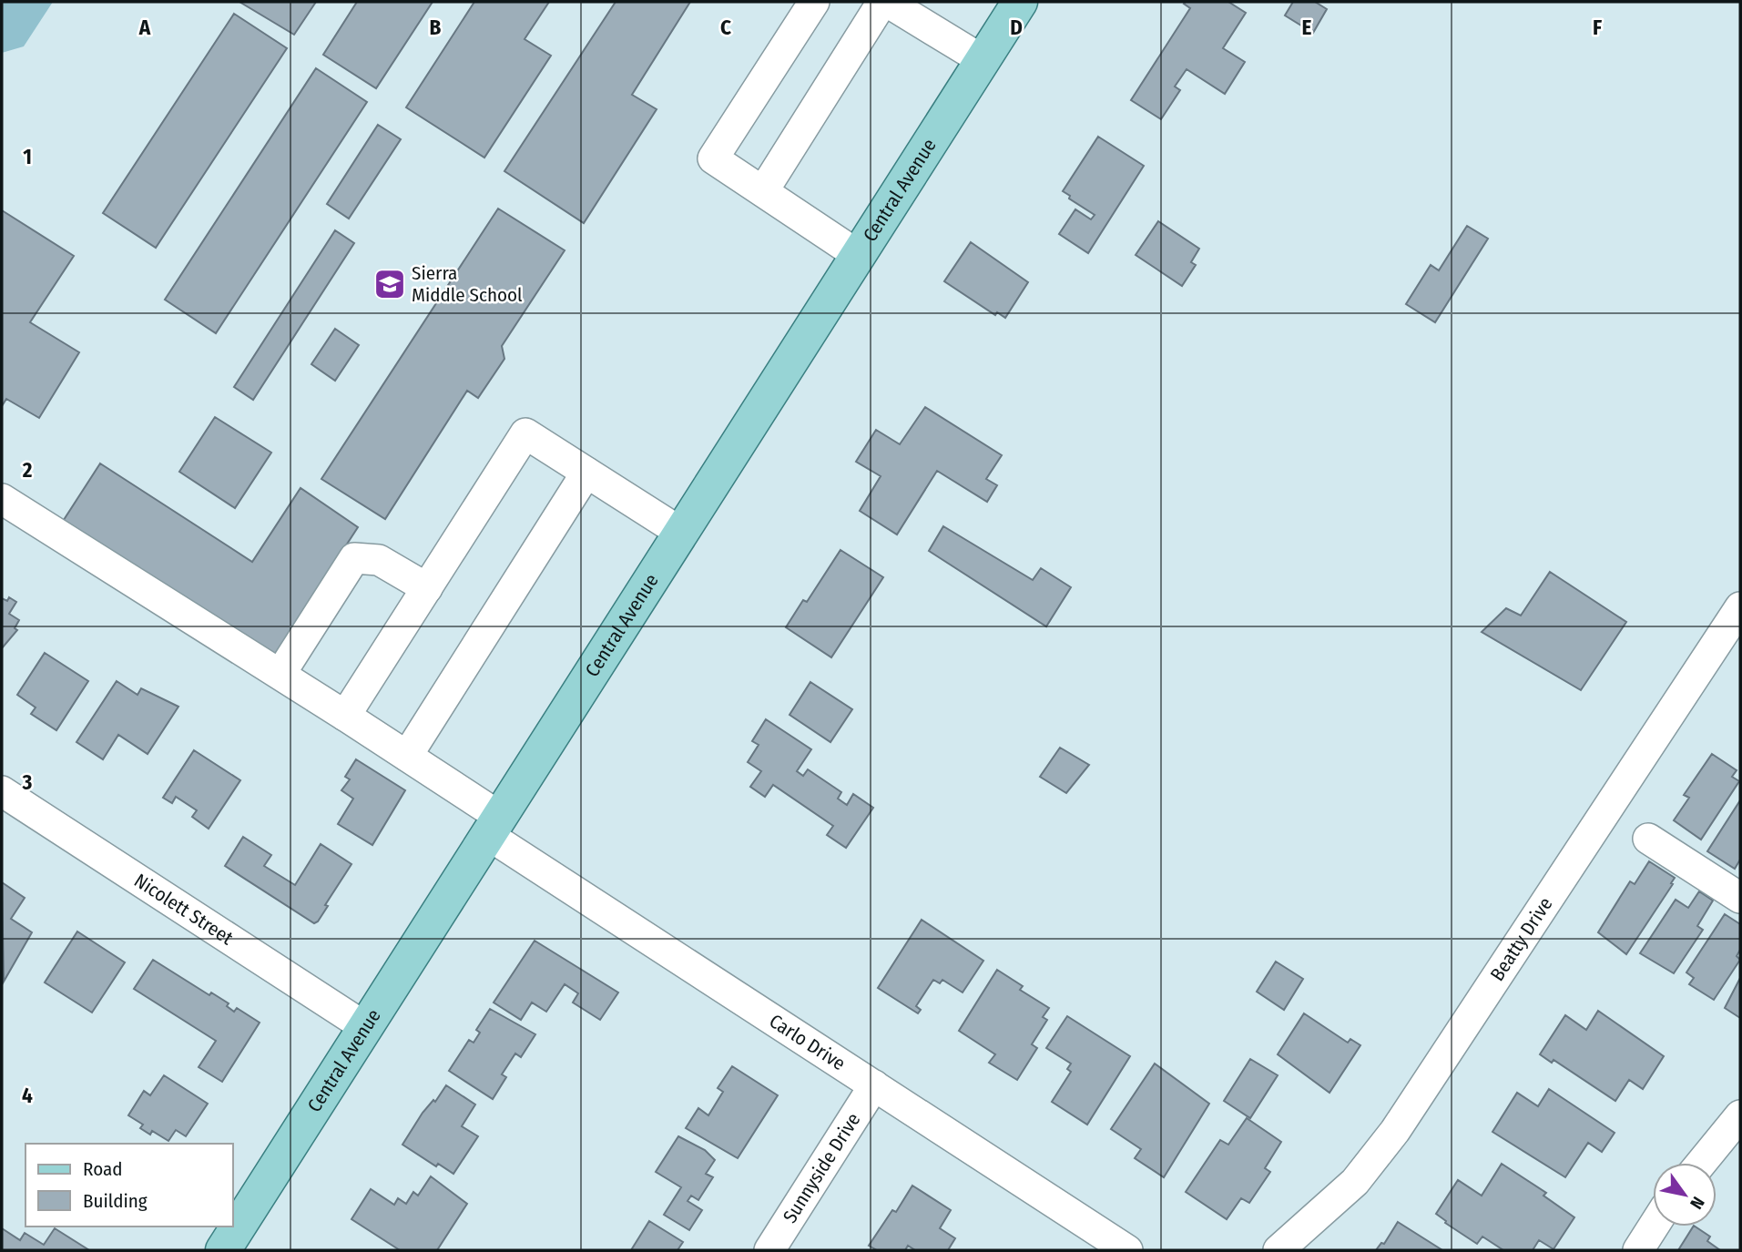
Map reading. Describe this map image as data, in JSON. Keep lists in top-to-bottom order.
{
  "streets": {
    "main road": ["Central Avenue"],
    "street": [
      "Nicolett Street",
      "Beatty Drive",
      "Carlo Drive",
      "Sunnyside Drive"
    ]
  },
  "crossings": [
    ["Central Avenue", "Nicolett Street"],
    ["Central Avenue", "Carlo Drive"],
    ["Carlo Drive", "Sunnyside Drive"]
  ],
  "places": {
    "school or university": ["Sierra Middle School"]
  },
  "legend": ["Road", "Building"],
  "north": "bottom right",
  "grid": {
    "columns": [
      "A",
      "B",
      "C",
      "D",
      "E",
      "F"
    ],
    "rows": [
      "1",
      "2",
      "3",
      "4"
    ]
  }
}
